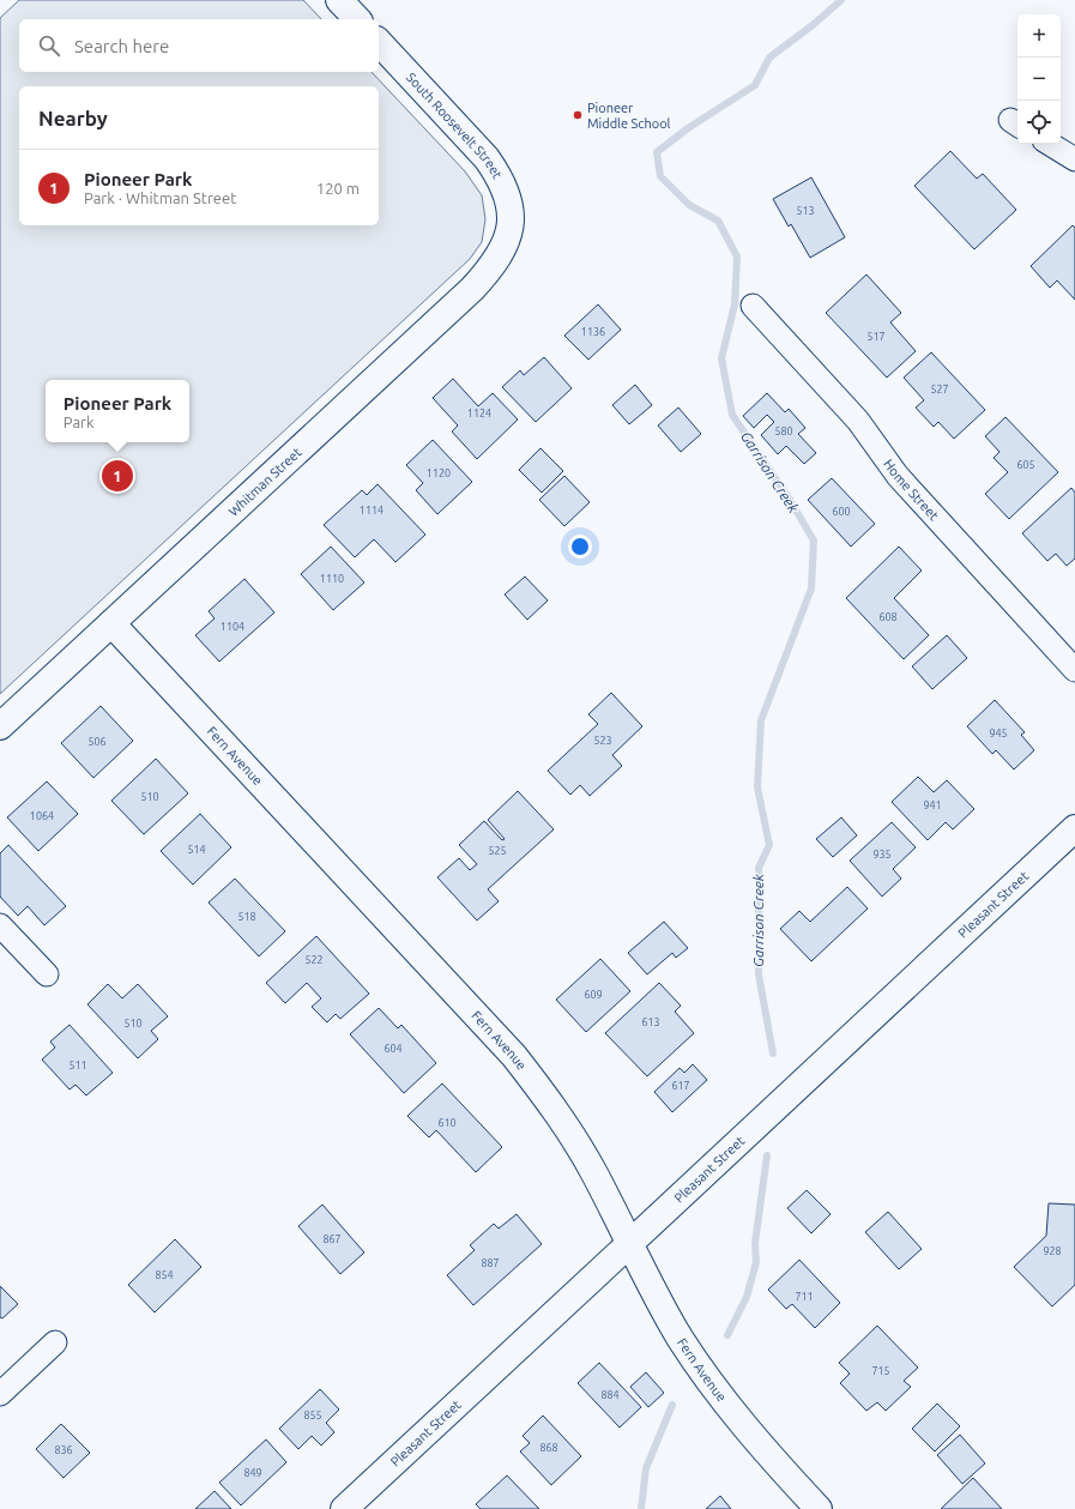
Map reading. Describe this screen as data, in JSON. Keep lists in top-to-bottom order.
{
  "streets": {
    "main road": [
      "South Roosevelt Street",
      "Whitman Street",
      "Fern Avenue",
      "Pleasant Street"
    ],
    "street": ["Home Street"]
  },
  "crossings": [
    ["South Roosevelt Street", "Whitman Street"],
    ["Whitman Street", "Fern Avenue"],
    ["Fern Avenue", "Pleasant Street"]
  ],
  "water": ["Garrison Creek"],
  "places": ["Pioneer Middle School"],
  "house_numbers": [
    "513",
    "1136",
    "517",
    "527",
    "1124",
    "580",
    "605",
    "1120",
    "1114",
    "600",
    "1110",
    "608",
    "1104",
    "945",
    "523",
    "506",
    "510",
    "941",
    "1064",
    "514",
    "525",
    "935",
    "518",
    "522",
    "609",
    "613",
    "510",
    "604",
    "511",
    "617",
    "610",
    "867",
    "928",
    "887",
    "854",
    "711",
    "715",
    "884",
    "855",
    "868",
    "836",
    "849"
  ],
  "page": {
    "map_buttons": ["+", "−"],
    "search": "Search here",
    "heading": "Nearby",
    "list": [
      {
        "mark": "1",
        "name": "Pioneer Park",
        "note": "Park · Whitman Street",
        "value": "120 m"
      }
    ],
    "popup": ["Pioneer Park", "Park"],
    "pins": "1"
  }
}
